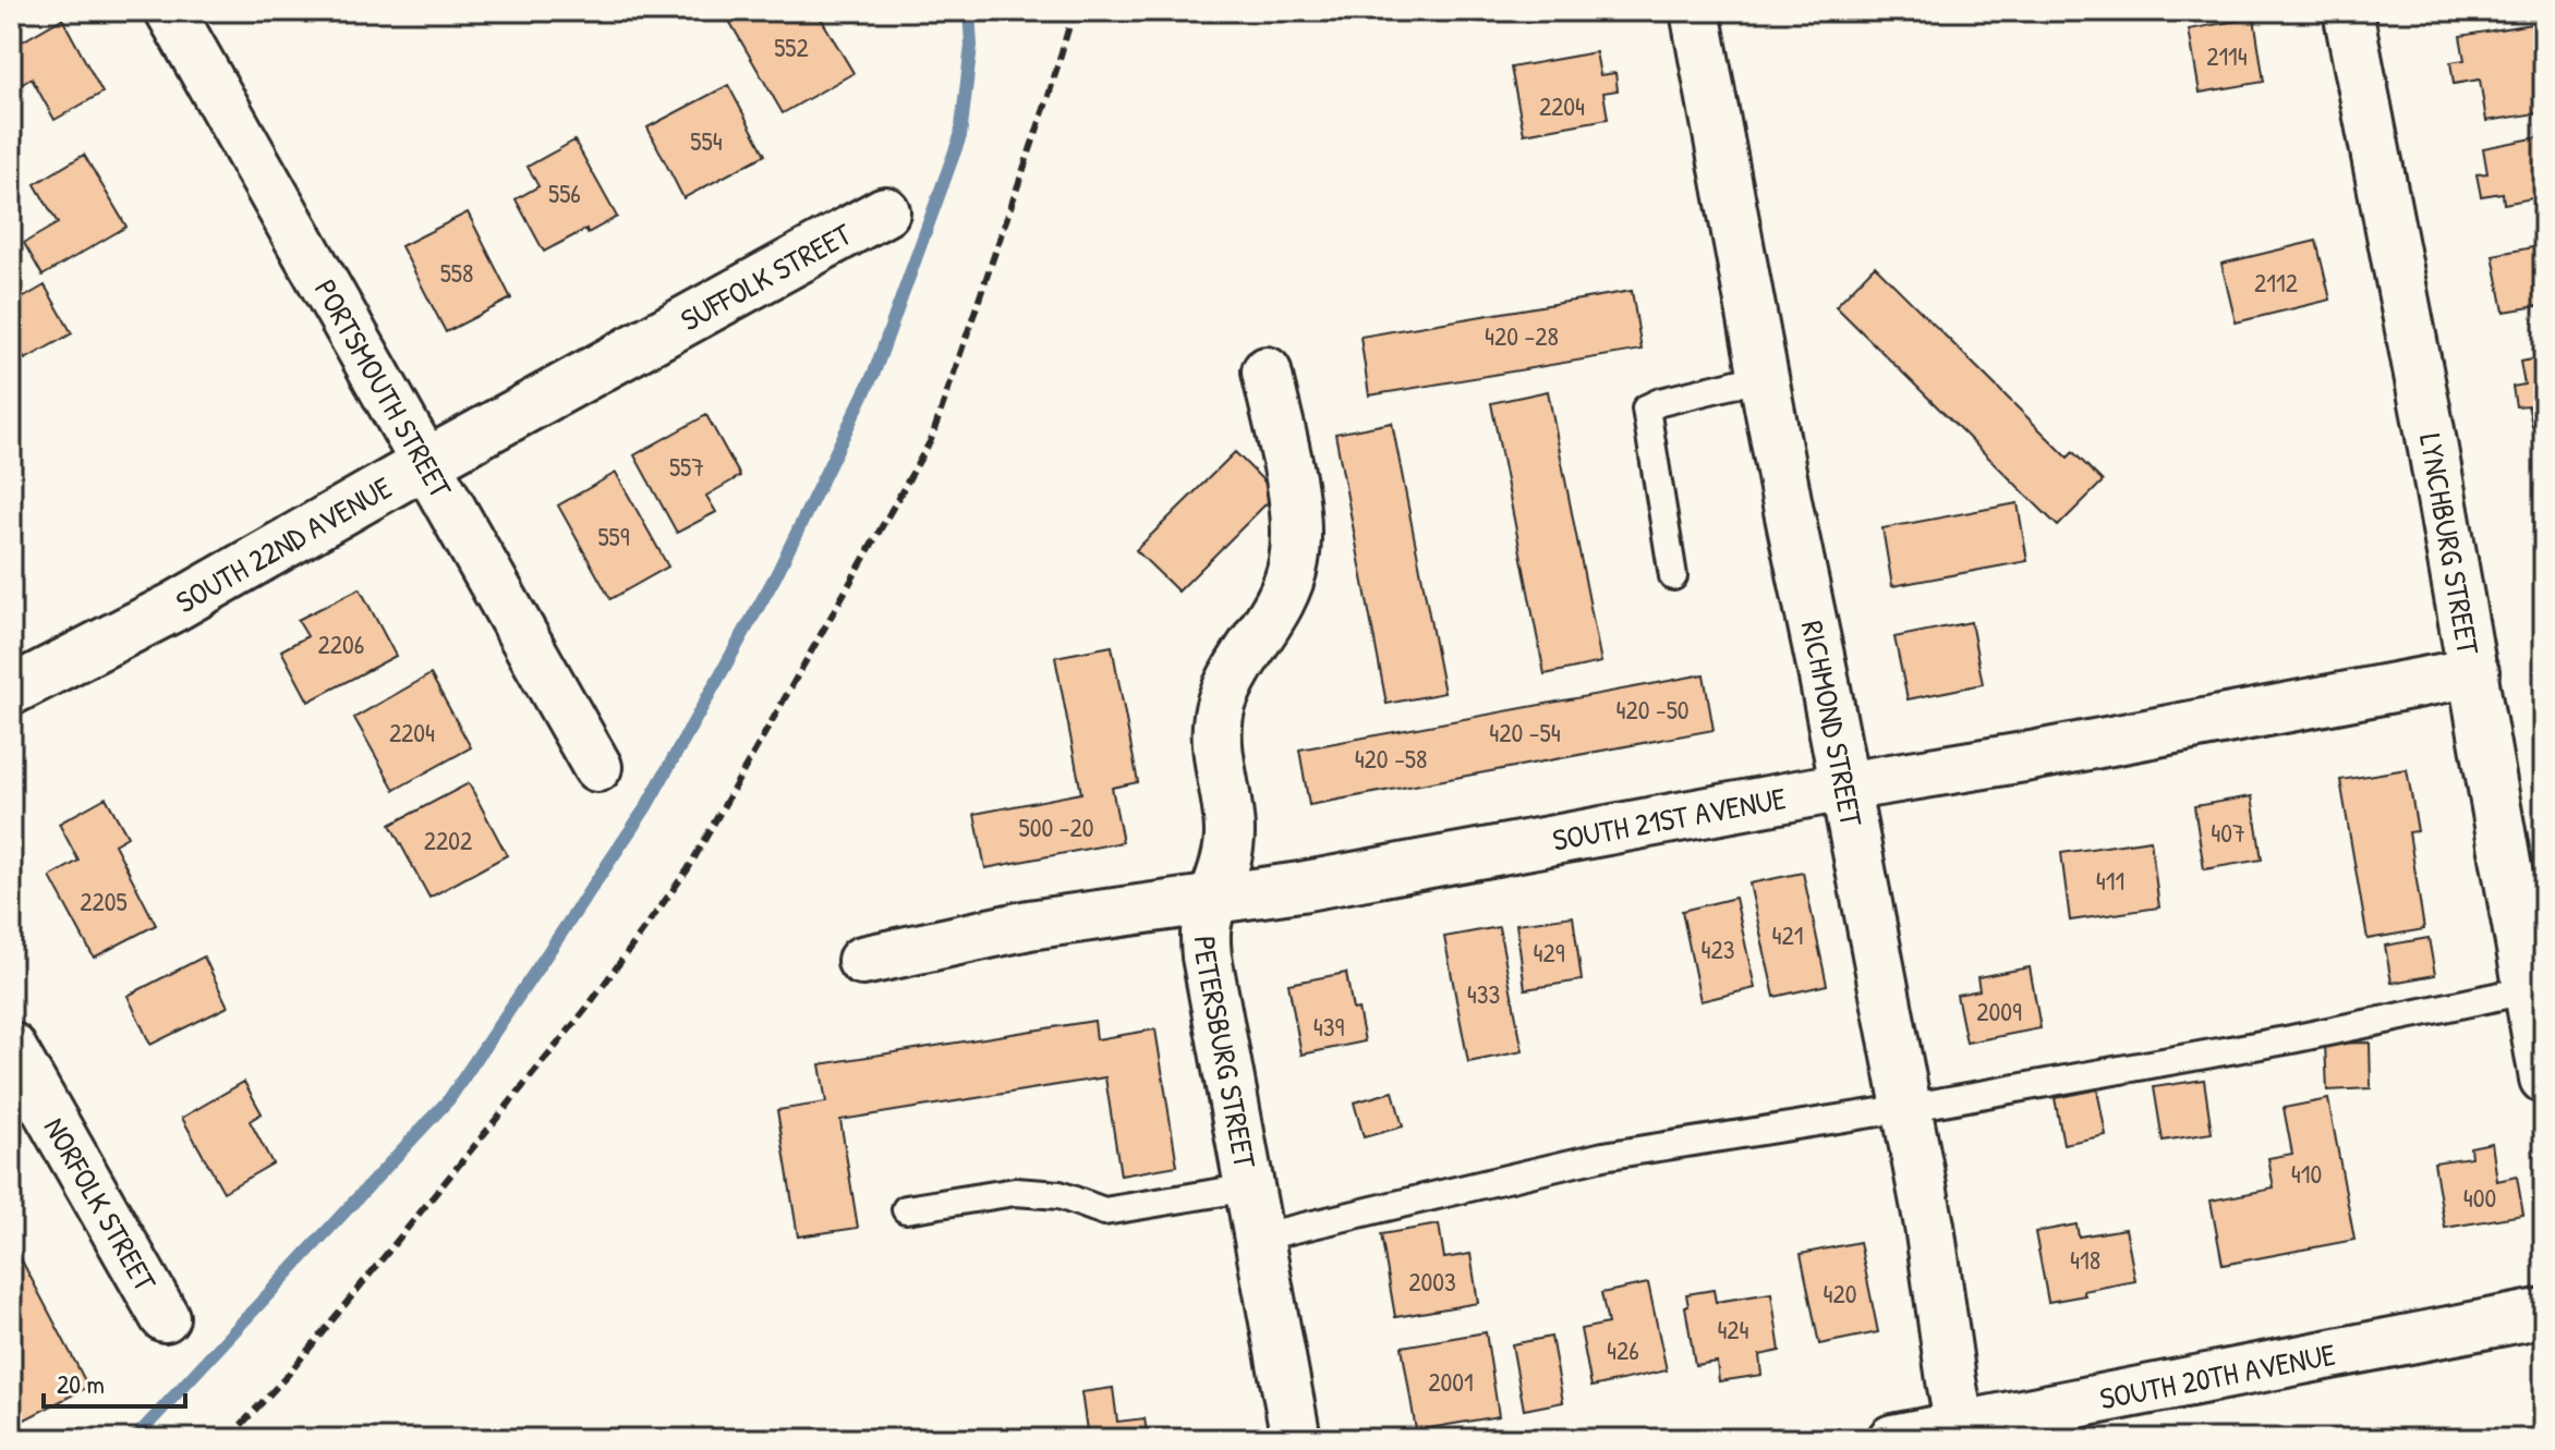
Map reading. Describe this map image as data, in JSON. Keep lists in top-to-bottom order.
{
  "streets": {
    "street": [
      "SUFFOLK STREET",
      "PORTSMOUTH STREET",
      "SOUTH 22ND AVENUE",
      "LYNCHBURG STREET",
      "RICHMOND STREET",
      "SOUTH 21ST AVENUE",
      "PETERSBURG STREET",
      "NORFOLK STREET",
      "SOUTH 20TH AVENUE"
    ]
  },
  "crossings": [
    ["SUFFOLK STREET", "SOUTH 22ND AVENUE"],
    ["PORTSMOUTH STREET", "SOUTH 22ND AVENUE"],
    ["LYNCHBURG STREET", "SOUTH 21ST AVENUE"],
    ["RICHMOND STREET", "SOUTH 21ST AVENUE"],
    ["RICHMOND STREET", "SOUTH 20TH AVENUE"],
    ["SOUTH 21ST AVENUE", "PETERSBURG STREET"]
  ],
  "house_numbers": [
    "552",
    "2114",
    "2204",
    "554",
    "556",
    "558",
    "2112",
    "420 -28",
    "557",
    "559",
    "2206",
    "420 -50",
    "2204",
    "420 -54",
    "420 -58",
    "500 -20",
    "407",
    "2202",
    "411",
    "2205",
    "421",
    "423",
    "429",
    "433",
    "2009",
    "439",
    "410",
    "400",
    "418",
    "2003",
    "420",
    "424",
    "426",
    "2001"
  ],
  "scale_bar": "20 m"
}
